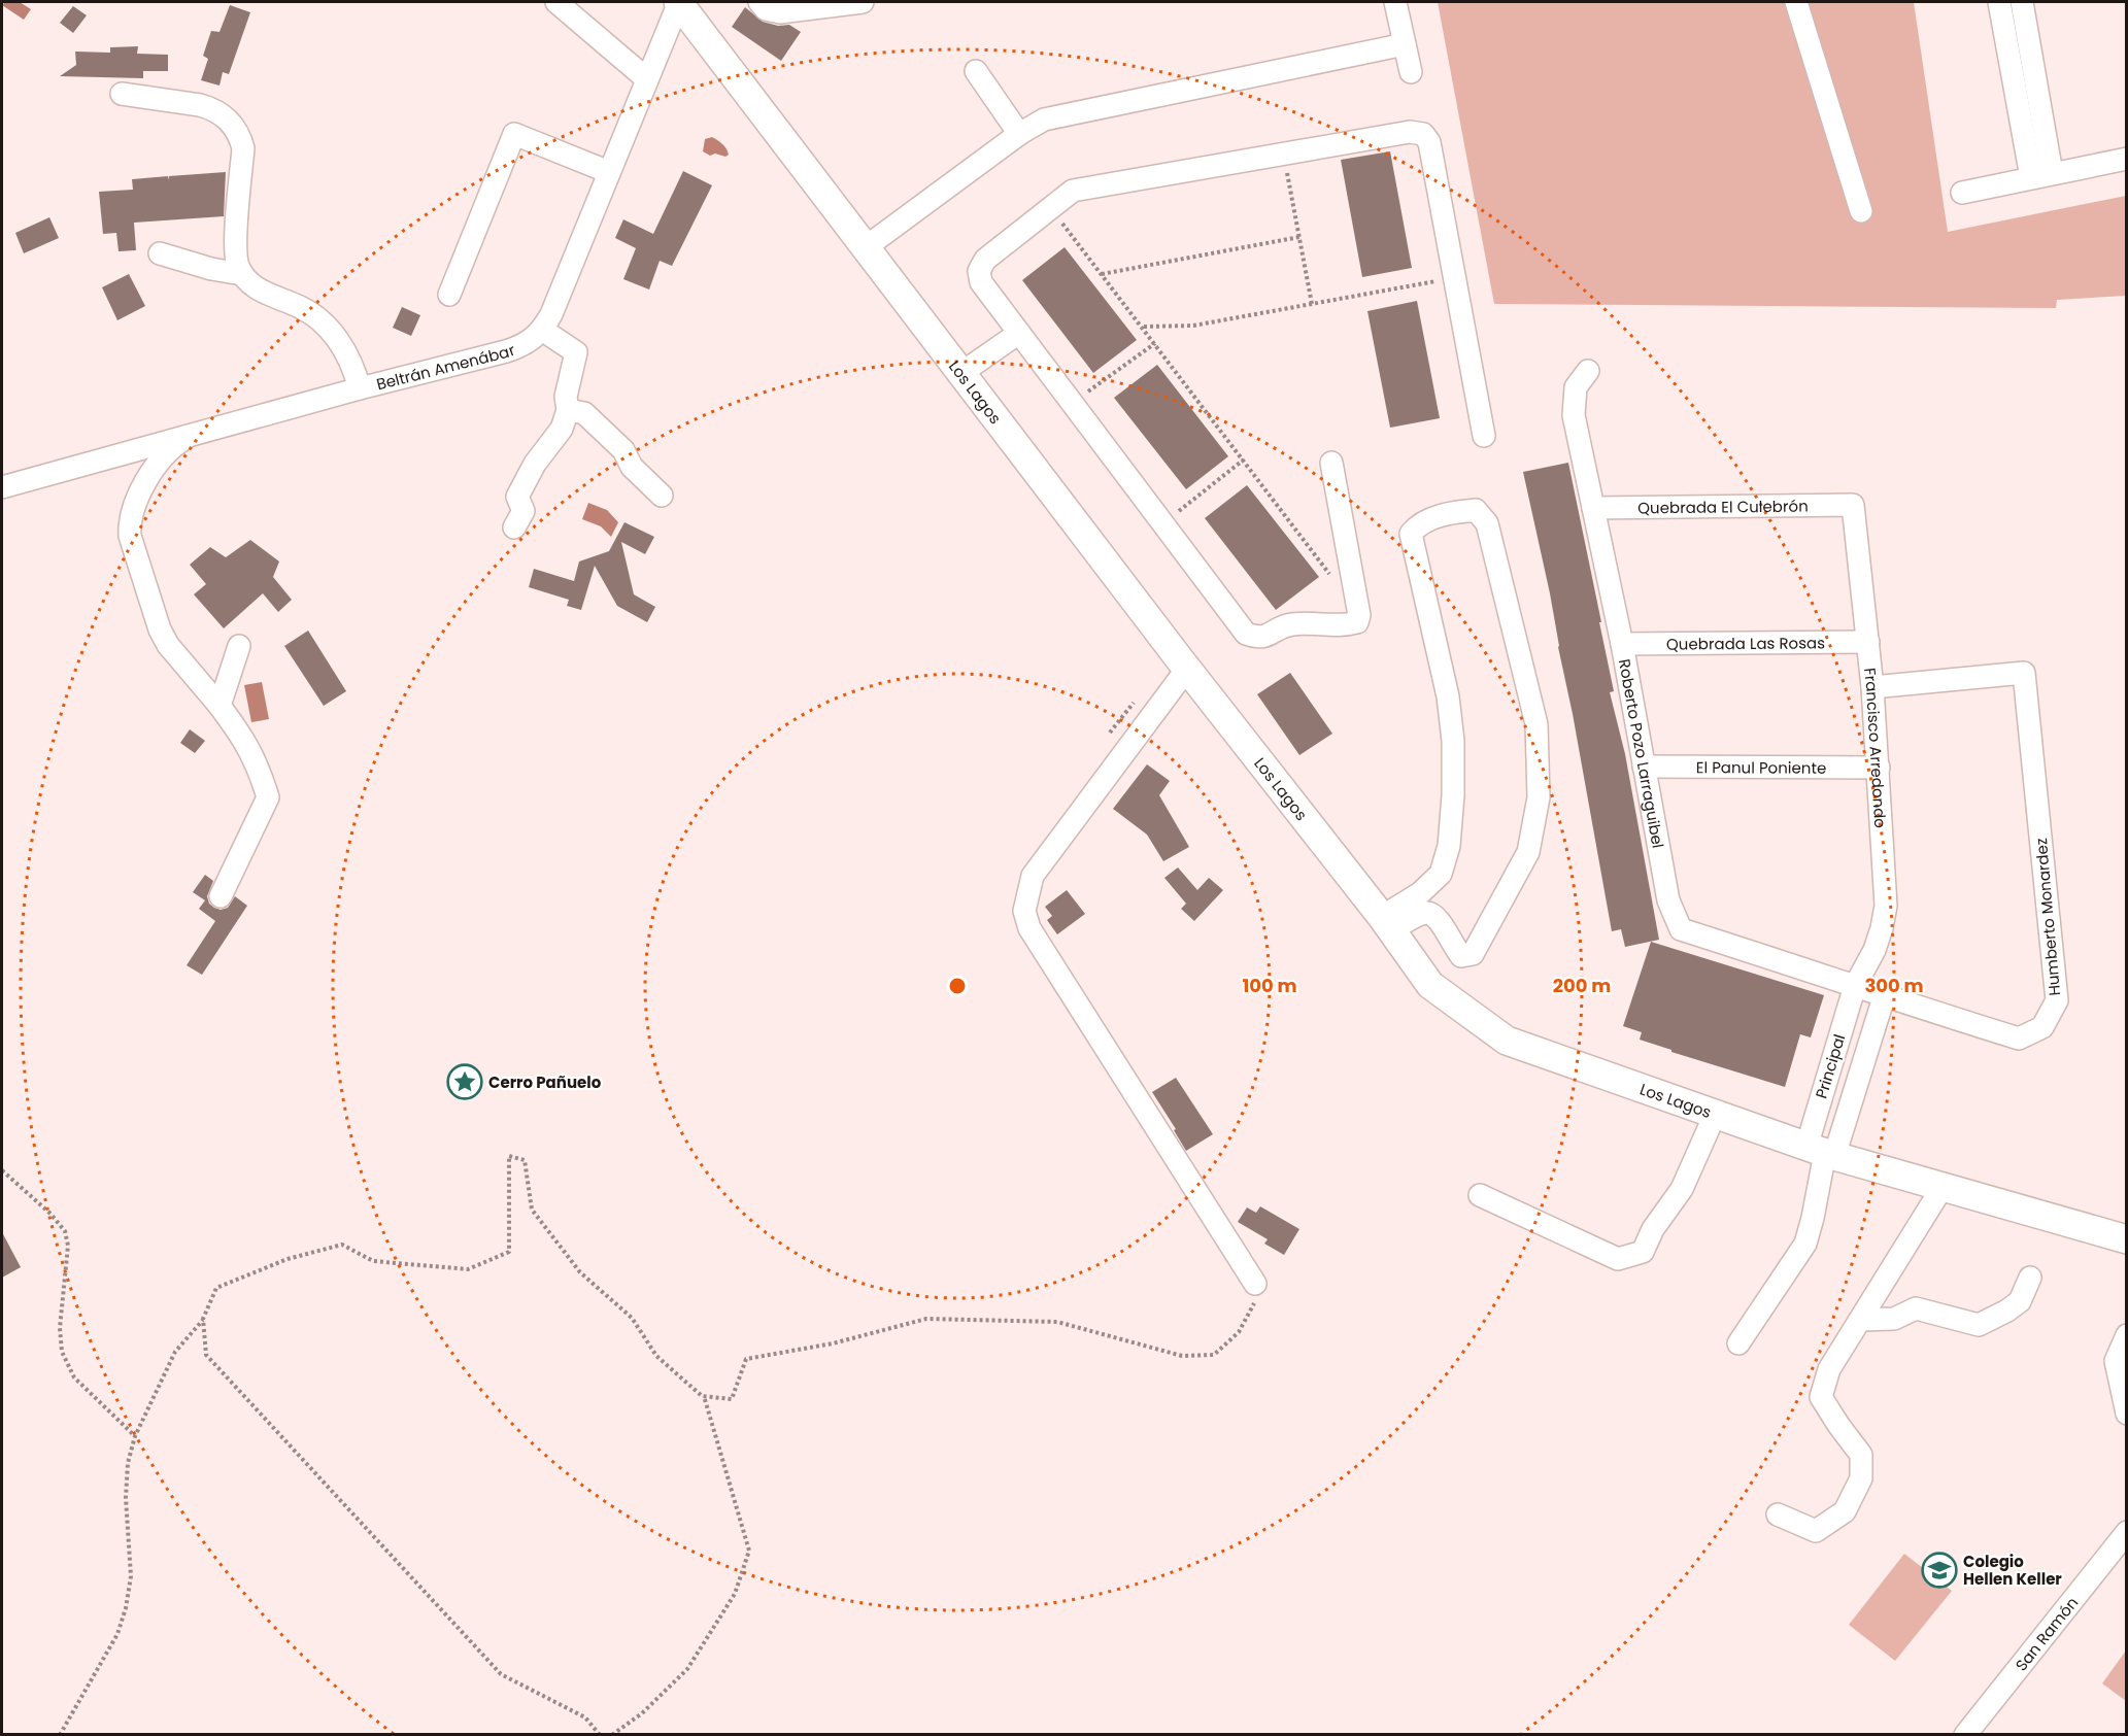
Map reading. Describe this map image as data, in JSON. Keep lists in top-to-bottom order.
{
  "streets": {
    "main road": ["Los Lagos"],
    "street": [
      "Beltrán Amenábar",
      "Quebrada El Culebrón",
      "Quebrada Las Rosas",
      "Francisco Arredondo",
      "Roberto Pozo Larraguibel",
      "El Panul Poniente",
      "Humberto Monardez",
      "Principal",
      "San Ramón"
    ]
  },
  "crossings": [
    ["Beltrán Amenábar", "Los Lagos"],
    ["Los Lagos", "Principal"],
    ["Quebrada El Culebrón", "Francisco Arredondo"],
    ["Quebrada El Culebrón", "Roberto Pozo Larraguibel"],
    ["Quebrada Las Rosas", "Francisco Arredondo"],
    ["Quebrada Las Rosas", "Roberto Pozo Larraguibel"],
    ["Francisco Arredondo", "Roberto Pozo Larraguibel"],
    ["Francisco Arredondo", "El Panul Poniente"],
    ["Francisco Arredondo", "Humberto Monardez"],
    ["Francisco Arredondo", "Principal"],
    ["Roberto Pozo Larraguibel", "El Panul Poniente"],
    ["Roberto Pozo Larraguibel", "Humberto Monardez"],
    ["Roberto Pozo Larraguibel", "Principal"],
    ["Humberto Monardez", "Principal"]
  ],
  "places": {
    "place": ["Cerro Pañuelo"],
    "school or university": ["Colegio Hellen Keller"]
  },
  "rings": ["100 m", "200 m", "300 m"]
}
